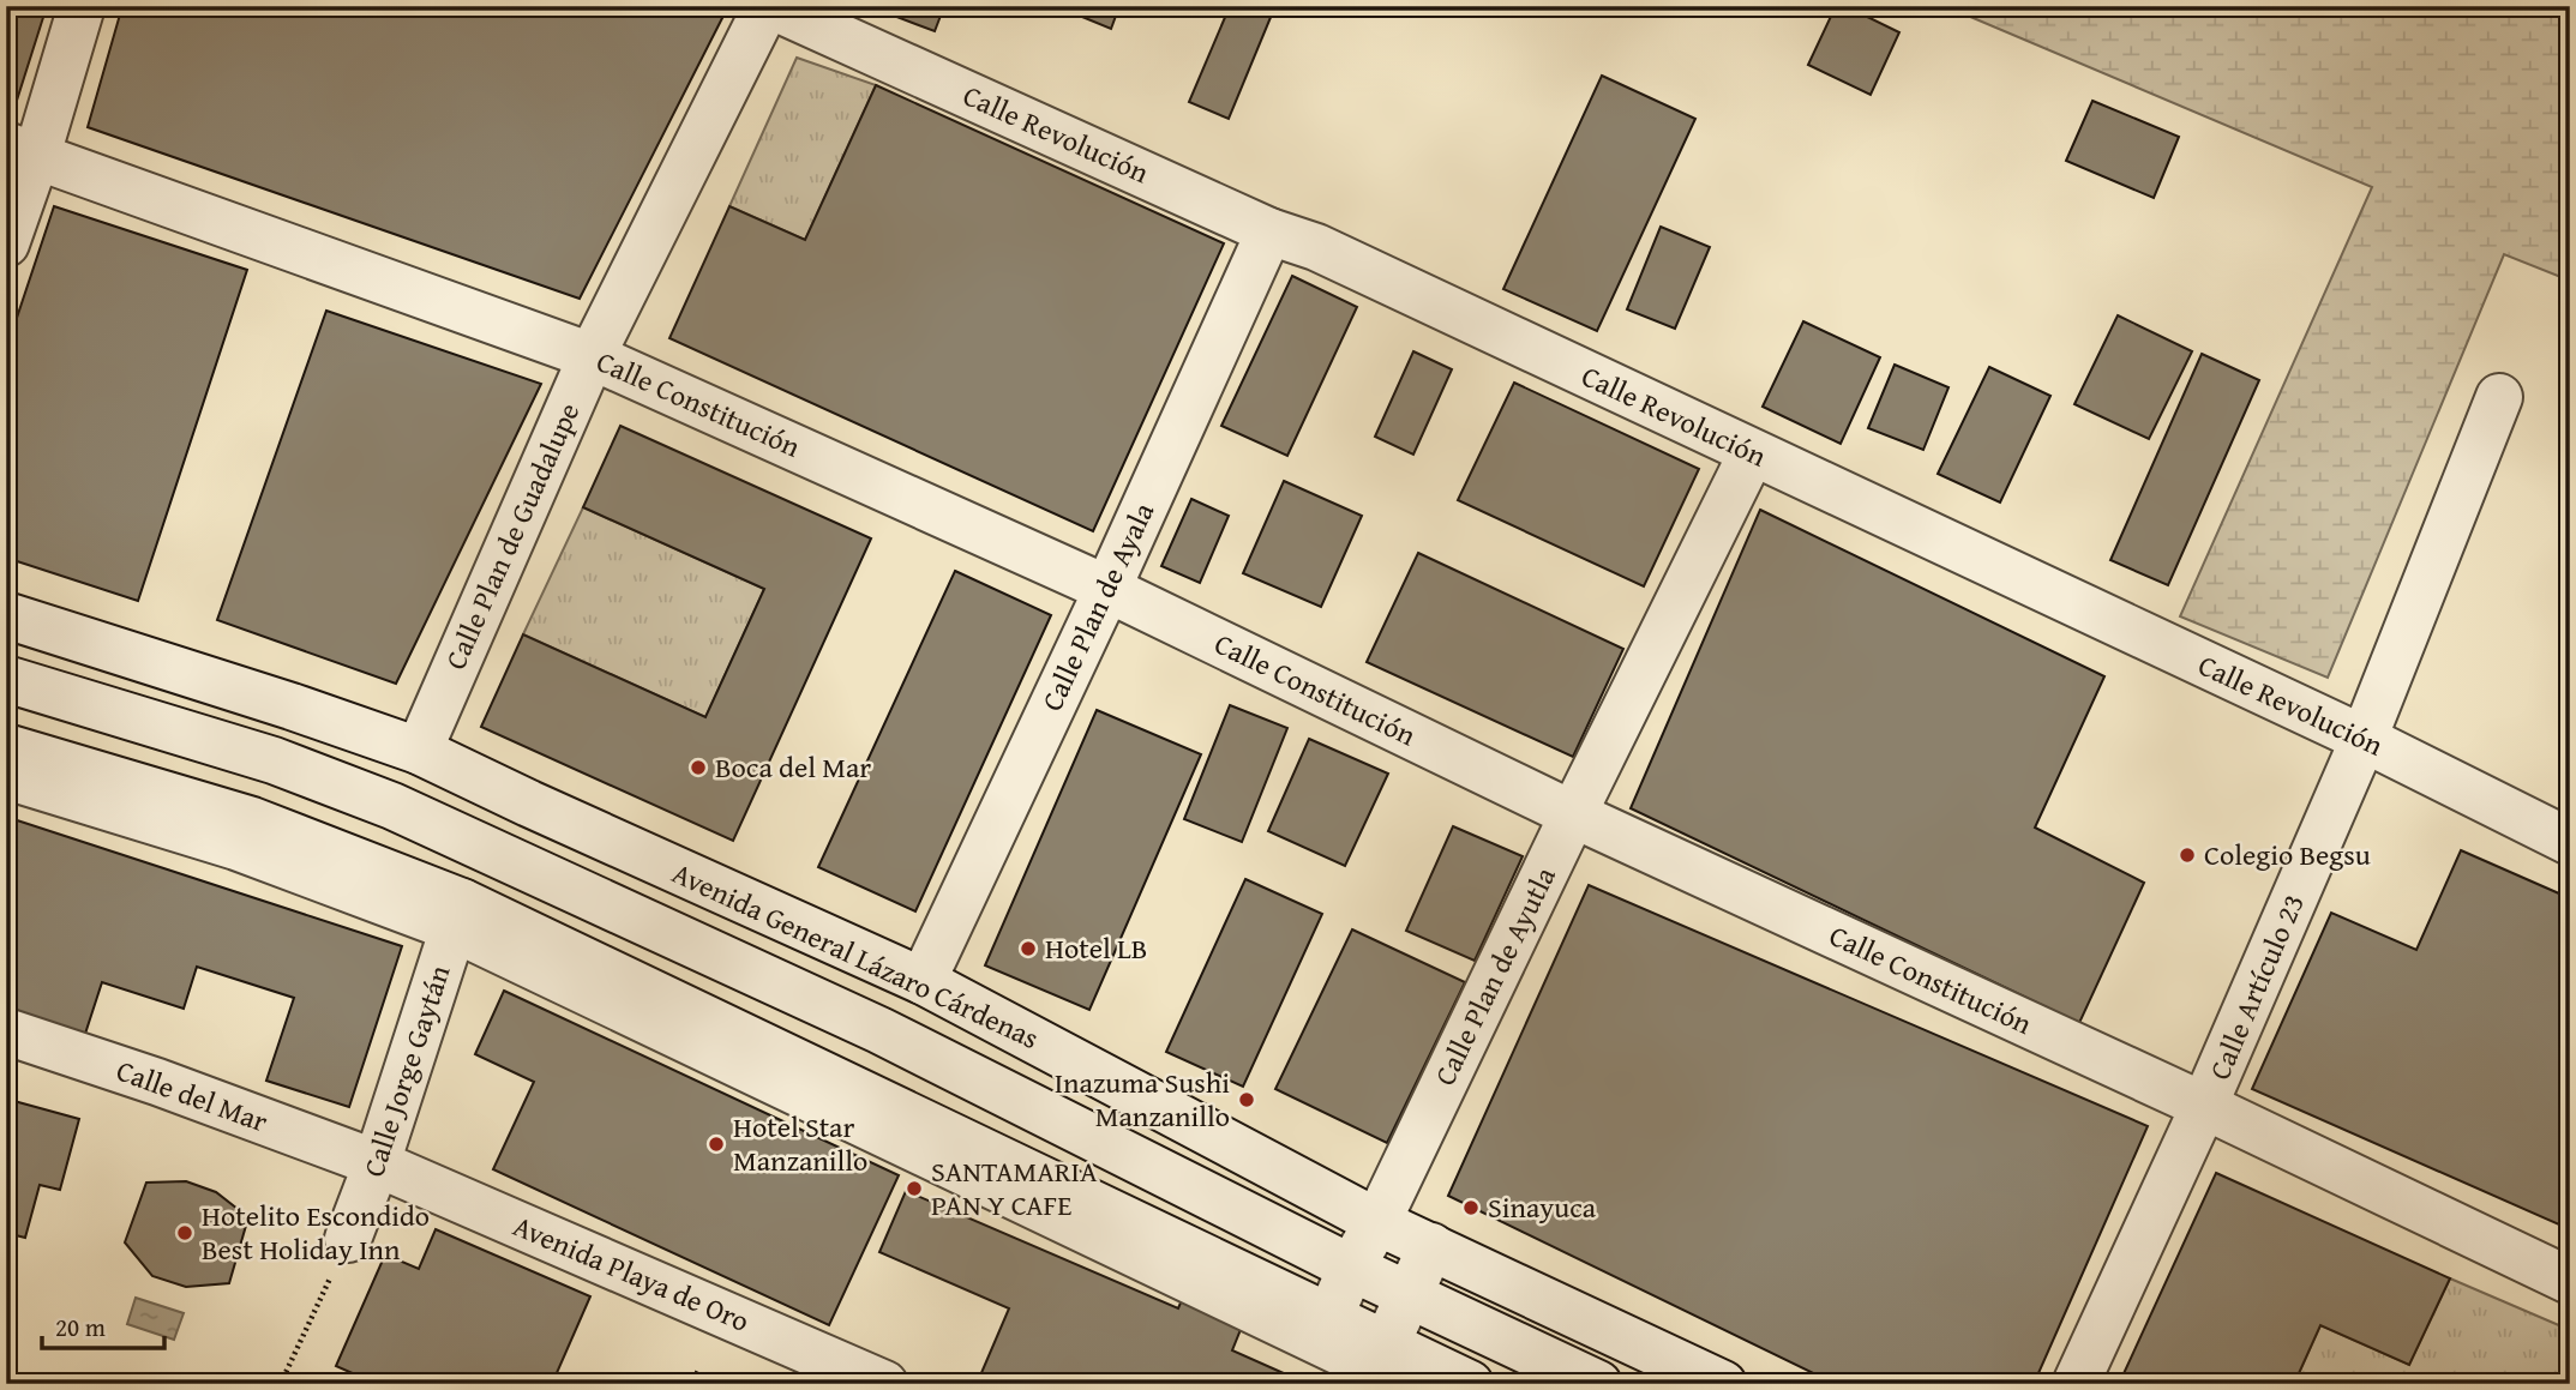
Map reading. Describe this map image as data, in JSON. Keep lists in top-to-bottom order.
{
  "streets": {
    "street": [
      "Calle Revolución",
      "Calle Constitución",
      "Calle Plan de Guadalupe",
      "Calle Plan de Ayala",
      "Avenida General Lázaro Cárdenas",
      "Calle Plan de Ayutla",
      "Calle Artículo 23",
      "Calle Jorge Gaytán",
      "Calle del Mar",
      "Avenida Playa de Oro"
    ]
  },
  "crossings": [
    ["Calle Revolución", "Calle Plan de Guadalupe"],
    ["Calle Revolución", "Calle Plan de Ayala"],
    ["Calle Revolución", "Calle Plan de Ayutla"],
    ["Calle Revolución", "Calle Artículo 23"],
    ["Calle Constitución", "Calle Plan de Guadalupe"],
    ["Calle Constitución", "Calle Plan de Ayala"],
    ["Calle Constitución", "Calle Plan de Ayutla"],
    ["Calle Constitución", "Calle Artículo 23"],
    ["Calle Plan de Guadalupe", "Avenida General Lázaro Cárdenas"],
    ["Calle Plan de Ayala", "Avenida General Lázaro Cárdenas"],
    ["Avenida General Lázaro Cárdenas", "Calle Plan de Ayutla"],
    ["Calle Jorge Gaytán", "Calle del Mar"],
    ["Calle Jorge Gaytán", "Avenida Playa de Oro"],
    ["Calle del Mar", "Avenida Playa de Oro"]
  ],
  "places": [
    "Boca del Mar",
    "Colegio Begsu",
    "Hotel LB",
    "Inazuma Sushi Manzanillo",
    "Hotel Star Manzanillo",
    "SANTAMARIA PAN Y CAFE",
    "Sinayuca",
    "Hotelito Escondido Best Holiday Inn"
  ],
  "scale_bar": "20 m"
}
